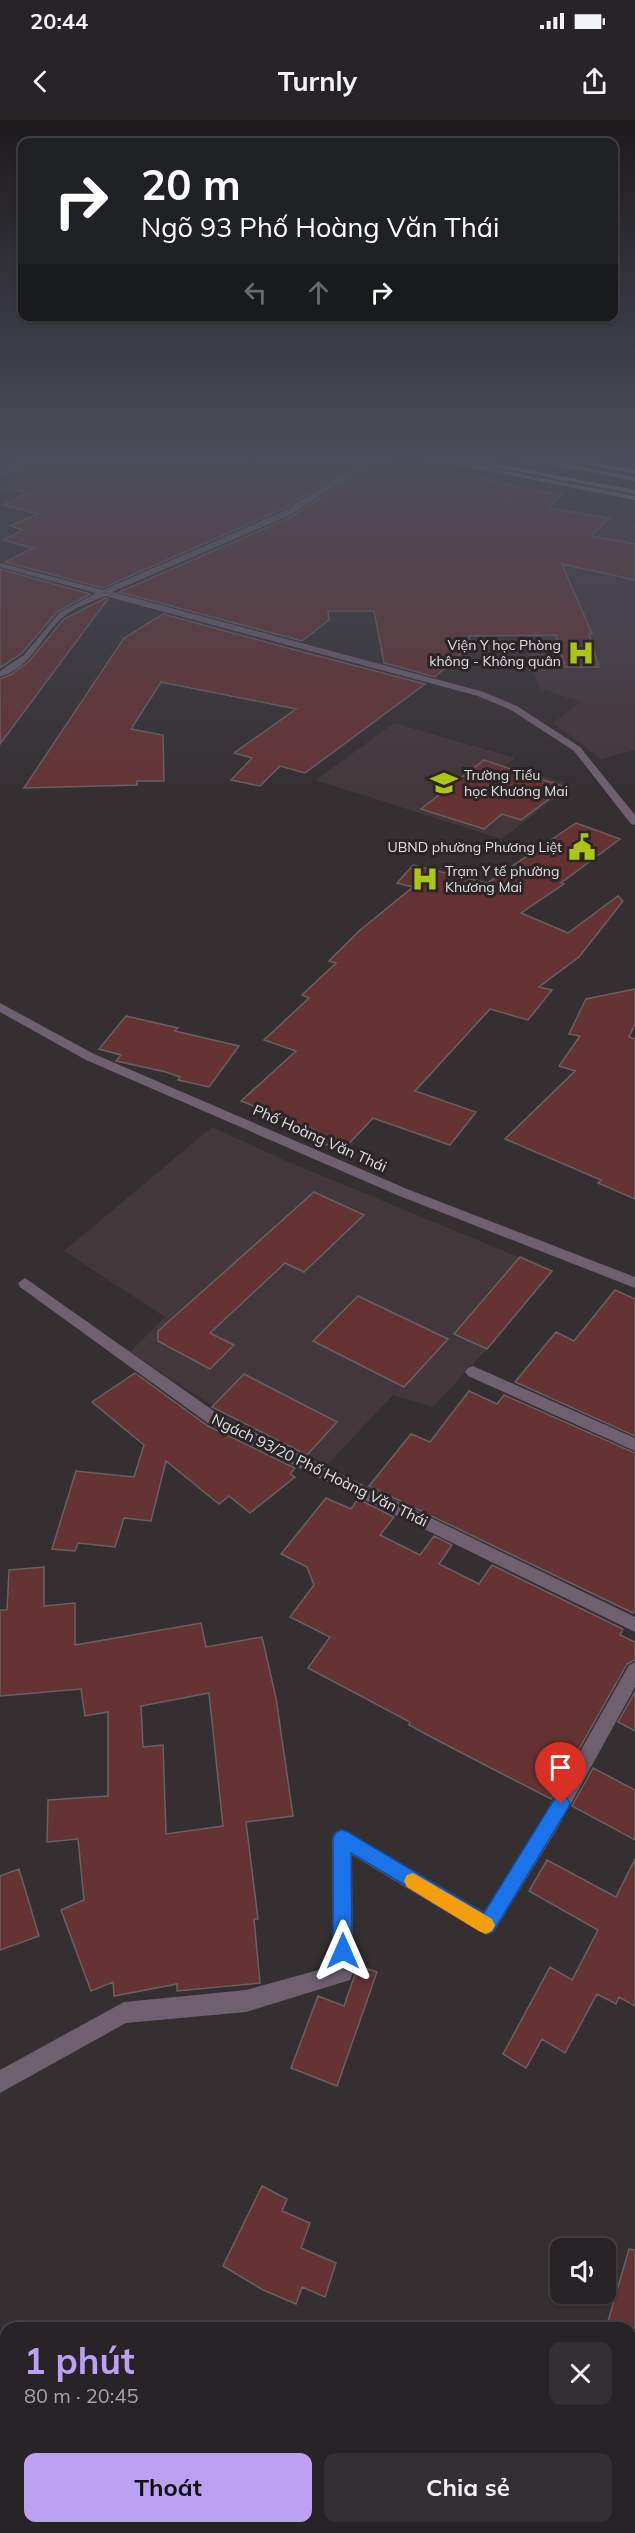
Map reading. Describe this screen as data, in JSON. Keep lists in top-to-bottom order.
{
  "streets": {
    "street": ["Phố Hoàng Văn Thái", "Ngách 93/20 Phố Hoàng Văn Thái"]
  },
  "places": {
    "hospital": ["Viện Y học Phòng không - Không quân", "Trạm Y tế phường Khương Mai"],
    "school or university": ["Trường Tiểu học Khương Mai"],
    "public building": ["UBND phường Phương Liệt"]
  },
  "page": {
    "status": "20:44",
    "header": "Turnly",
    "turn": ["20 m", "Ngõ 93 Phố Hoàng Văn Thái"],
    "heading": ["1 phút", "80 m · 20:45"],
    "buttons": ["Thoát", "Chia sẻ"]
  }
}
